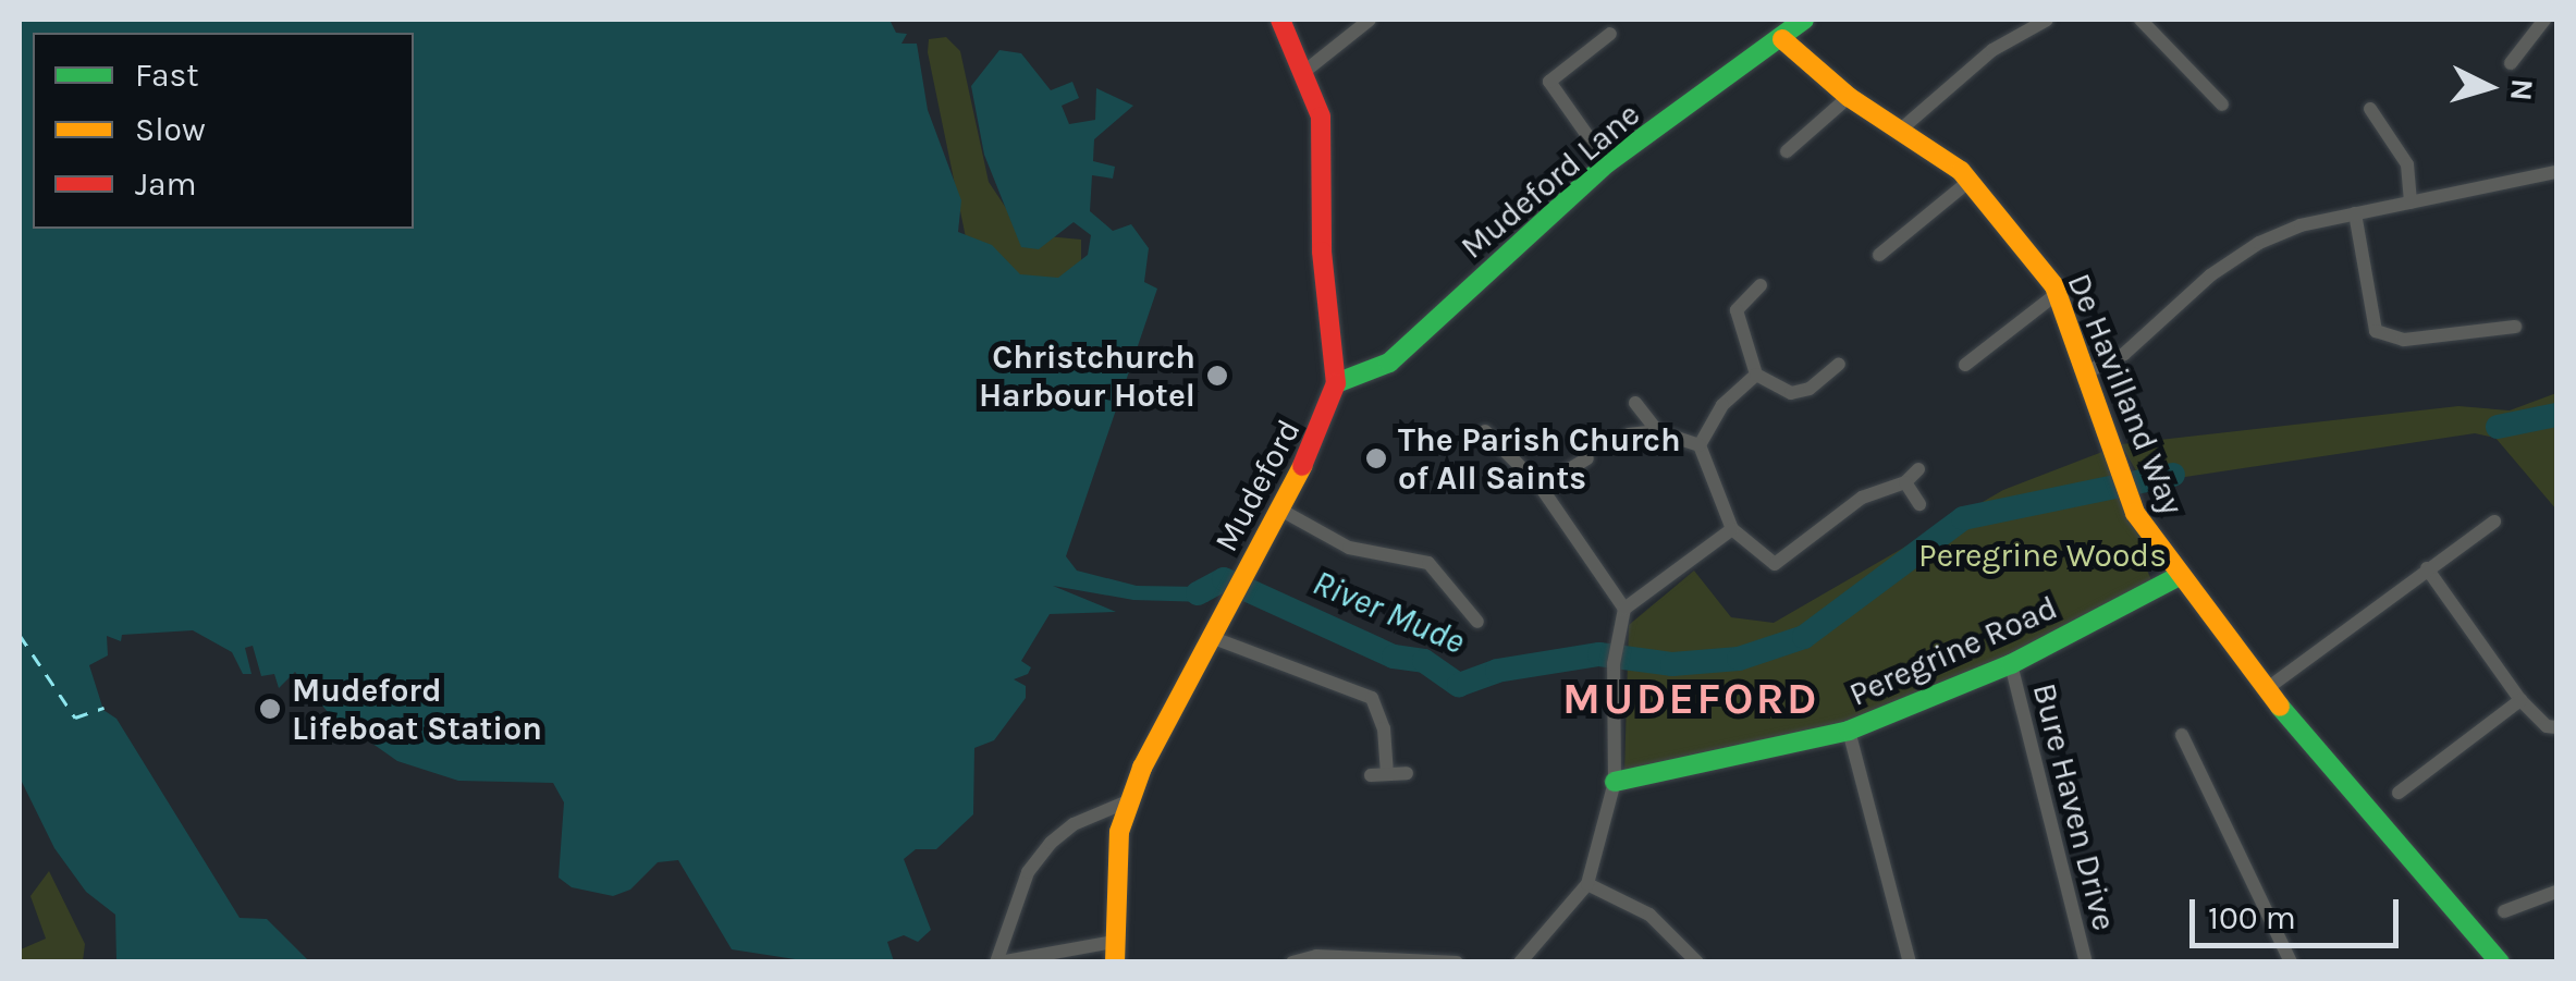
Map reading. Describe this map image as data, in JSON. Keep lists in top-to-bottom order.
{
  "streets": {
    "street": [
      "Mudeford Lane",
      "De Havilland Way",
      "Mudeford",
      "Peregrine Road",
      "Bure Haven Drive"
    ]
  },
  "crossings": [
    ["Mudeford Lane", "De Havilland Way"],
    ["Mudeford Lane", "Mudeford"],
    ["De Havilland Way", "Peregrine Road"],
    ["Peregrine Road", "Bure Haven Drive"]
  ],
  "districts": ["MUDEFORD"],
  "water": ["River Mude"],
  "parks": ["Peregrine Woods"],
  "places": ["Christchurch Harbour Hotel", "The Parish Church of All Saints", "Mudeford Lifeboat Station"],
  "legend": ["Fast", "Slow", "Jam"],
  "scale_bar": "100 m",
  "north": "right"
}
